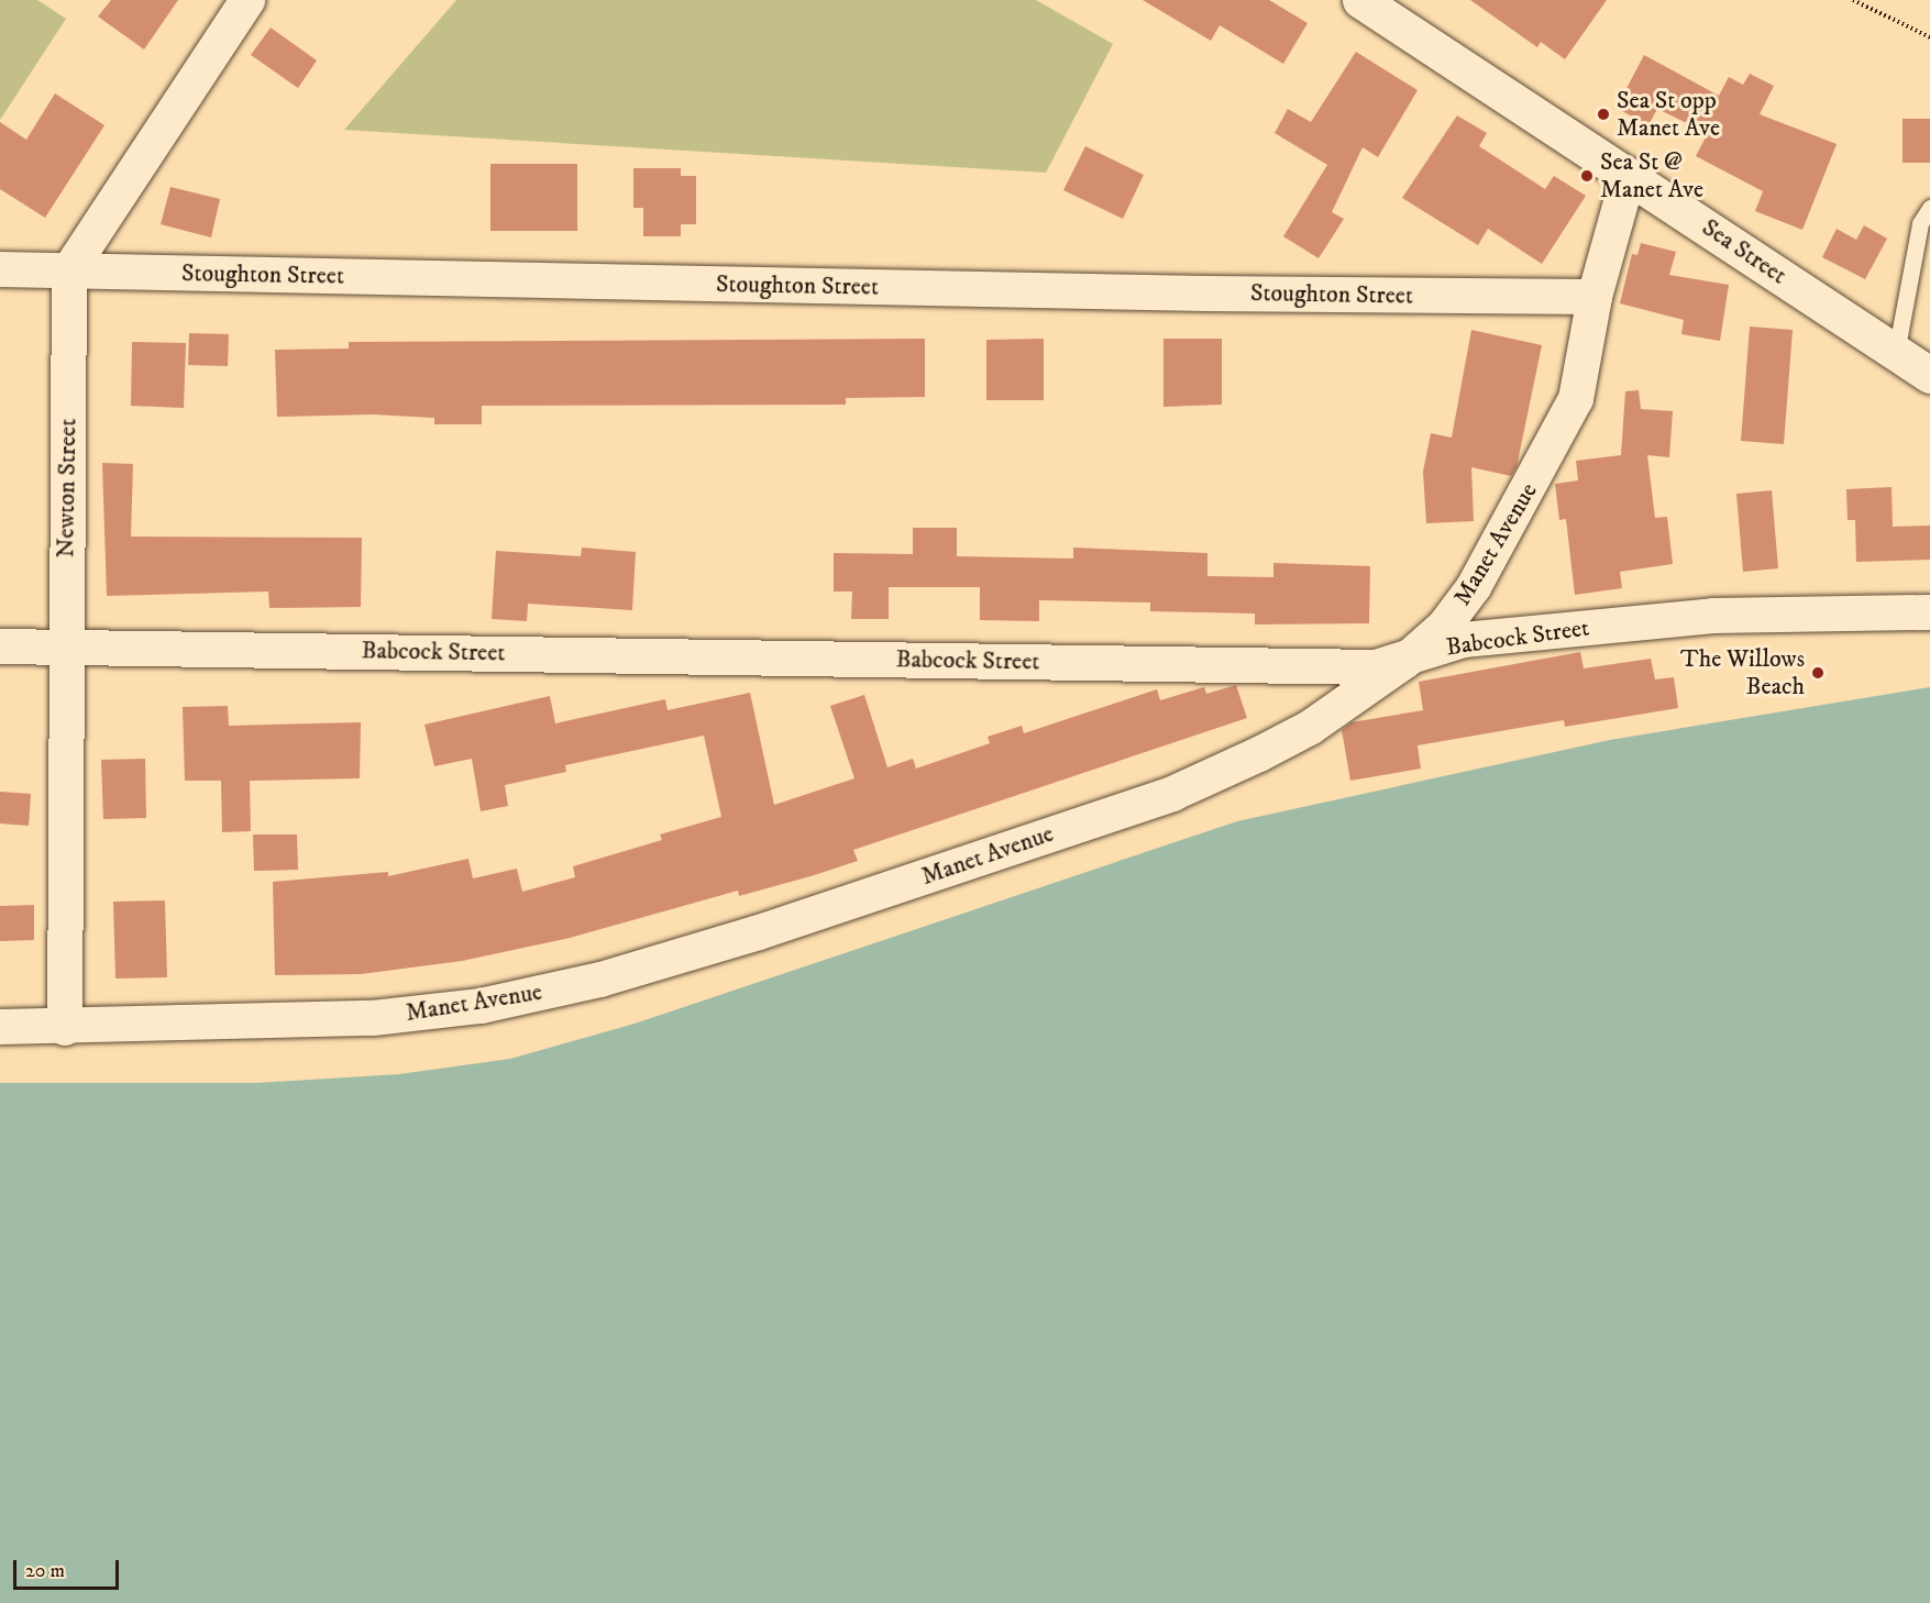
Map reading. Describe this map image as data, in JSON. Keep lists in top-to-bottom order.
{
  "streets": {
    "main road": ["Sea Street"],
    "street": [
      "Stoughton Street",
      "Newton Street",
      "Manet Avenue",
      "Babcock Street"
    ]
  },
  "crossings": [
    ["Sea Street", "Manet Avenue"],
    ["Stoughton Street", "Newton Street"],
    ["Stoughton Street", "Manet Avenue"],
    ["Newton Street", "Manet Avenue"],
    ["Newton Street", "Babcock Street"],
    ["Manet Avenue", "Babcock Street"]
  ],
  "places": ["Sea St opp Manet Ave", "Sea St @ Manet Ave", "The Willows Beach"],
  "scale_bar": "20 m"
}
